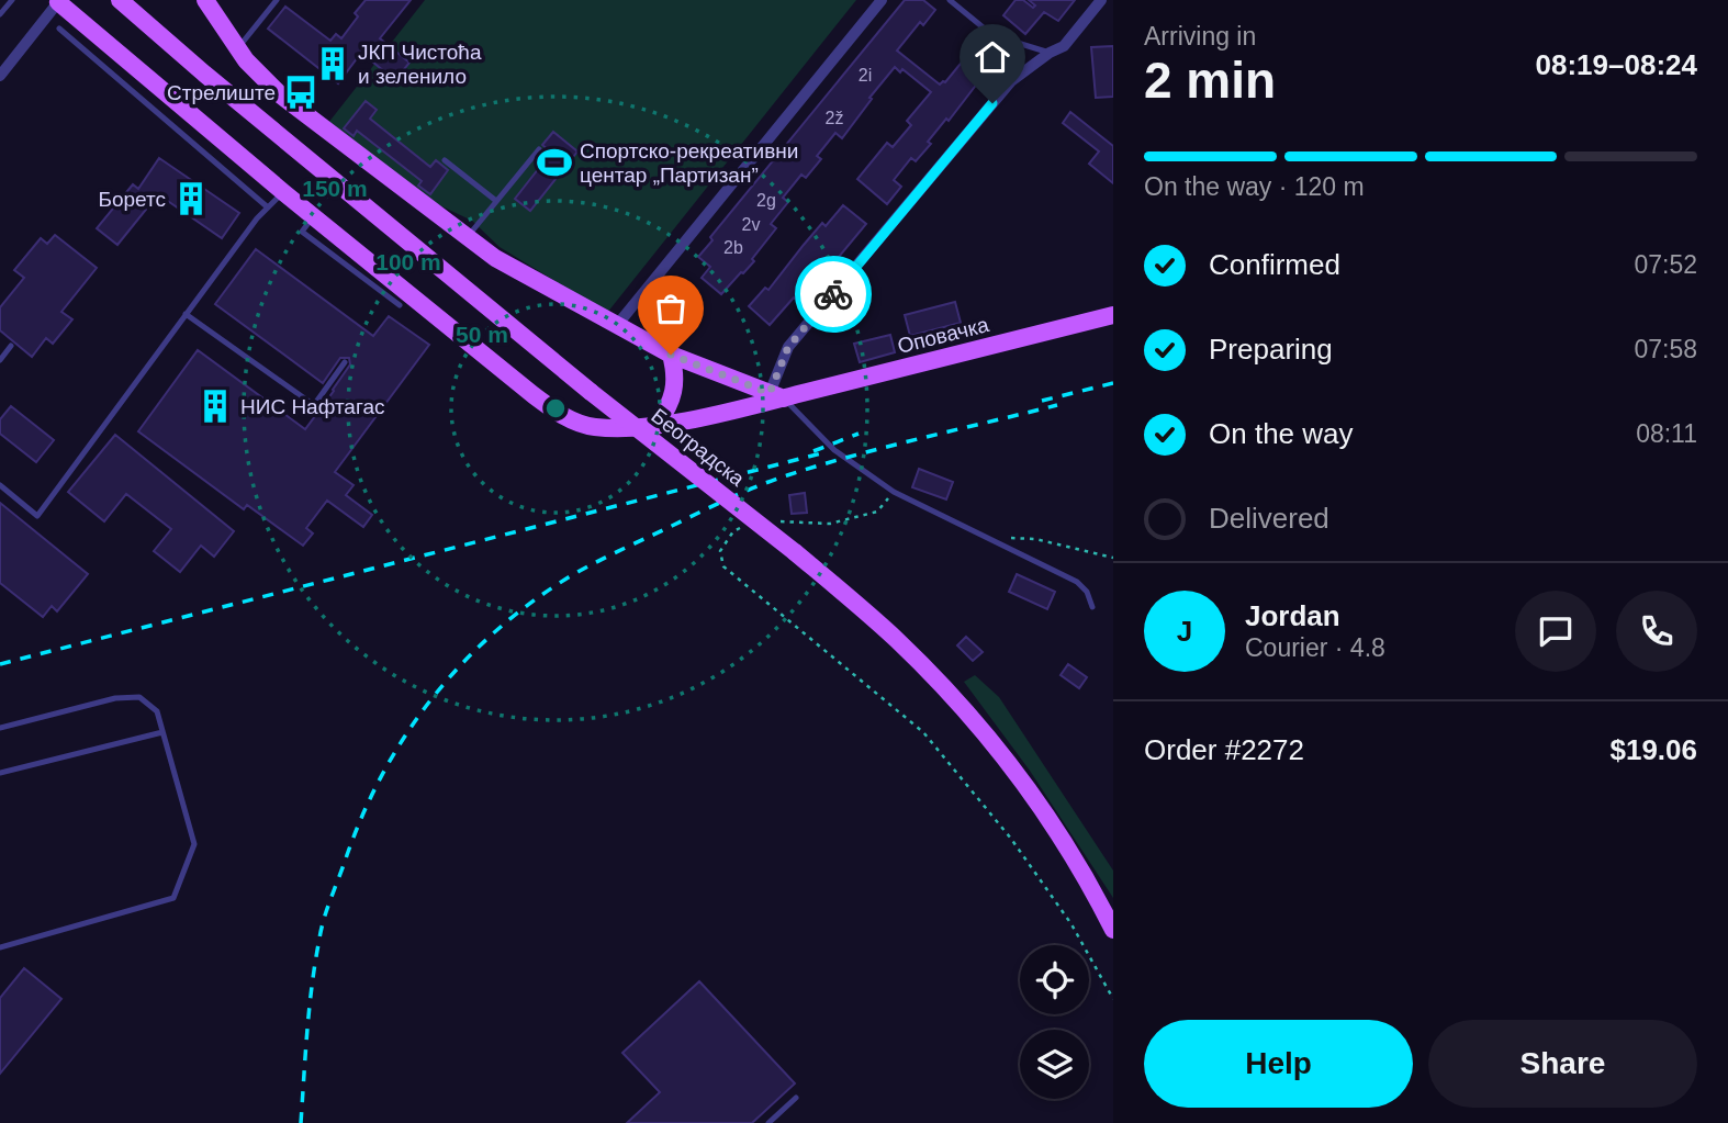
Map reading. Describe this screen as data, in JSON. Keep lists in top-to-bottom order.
{
  "streets": {
    "main road": ["Оповачка", "Београдска"]
  },
  "places": {
    "building": ["ЈКП Чистоћа и зеленило", "Боретс", "НИС Нафтагас"],
    "bus stop": ["Стрелиште"],
    "sports": ["Спортско-рекреативни центар „Партизан”"]
  },
  "house_numbers": [
    "2i",
    "2ž",
    "2g",
    "2v",
    "2b"
  ],
  "page": {
    "heading": ["2 min", "Arriving in", "08:19–08:24"],
    "panel": [
      "Jordan",
      "Courier · 4.8",
      "Order #2272",
      "$19.06"
    ],
    "bar": "On the way · 120 m",
    "list": [
      ["Confirmed", "07:52"],
      ["Preparing", "07:58"],
      ["On the way", "08:11"],
      "Delivered"
    ],
    "round": "J",
    "buttons": ["Help", "Share"]
  },
  "rings": ["150 m", "100 m", "50 m"]
}
